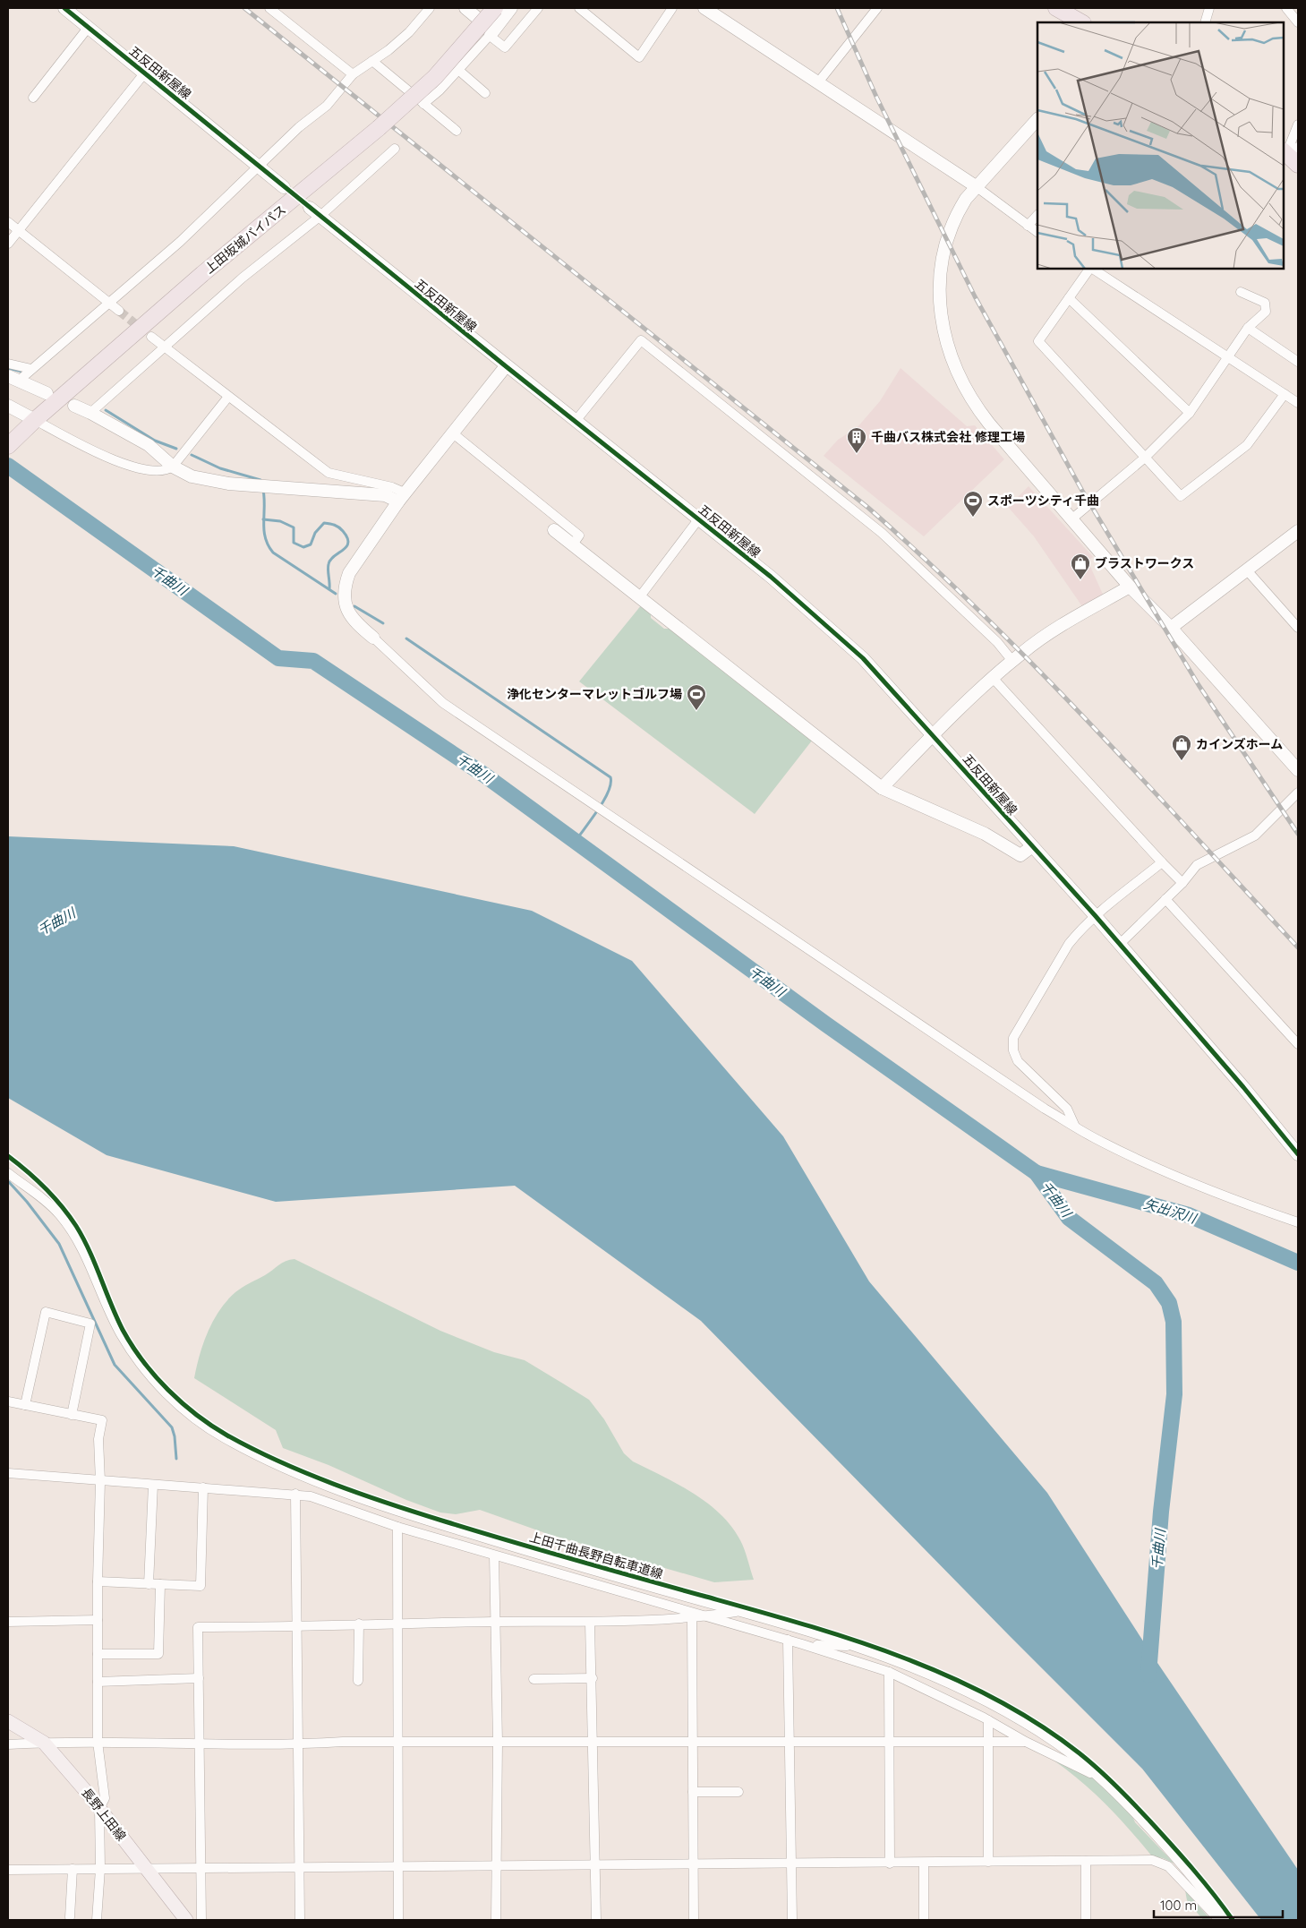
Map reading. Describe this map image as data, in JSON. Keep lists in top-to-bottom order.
{
  "streets": {
    "highway": ["上田坂城バイパス"],
    "main road": ["長野上田線"],
    "street": ["五反田新屋線"],
    "cycle path": ["上田千曲長野自転車道線"]
  },
  "water": ["千曲川", "矢出沢川"],
  "places": {
    "building": ["千曲バス株式会社 修理工場"],
    "sports": ["スポーツシティ千曲", "浄化センターマレットゴルフ場"],
    "shop": ["ブラストワークス", "カインズホーム"]
  },
  "scale_bar": "100 m"
}
